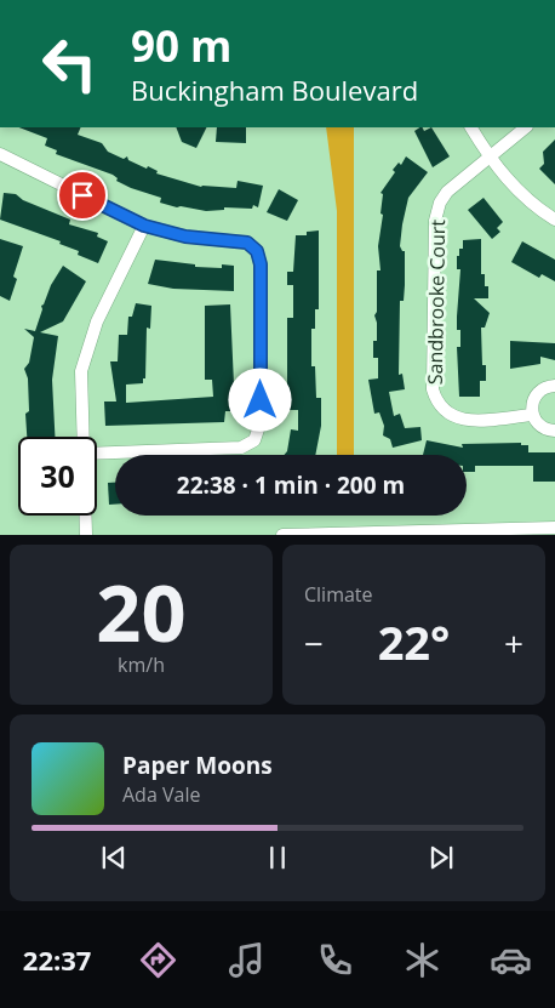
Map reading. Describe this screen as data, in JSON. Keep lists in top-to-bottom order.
{
  "streets": {
    "street": ["Sandbrooke Court"]
  },
  "page": {
    "turn": ["90 m", "Buckingham Boulevard"],
    "limit": "30",
    "trip": "22:38 · 1 min · 200 m",
    "tile": [
      ["20", "km/h"],
      "Climate"
    ],
    "heat": ["−", "22°", "+"],
    "song": ["Paper Moons", "Ada Vale"],
    "tabs": "22:37"
  }
}
